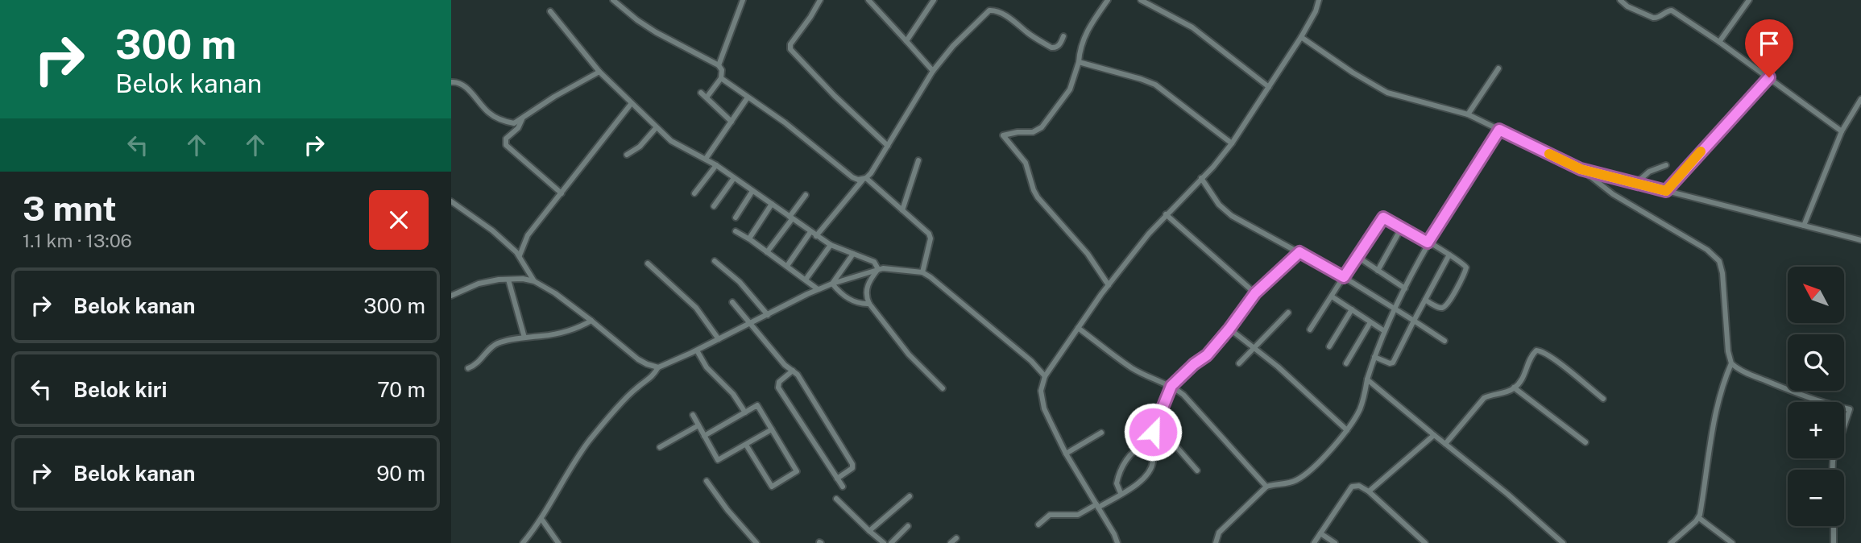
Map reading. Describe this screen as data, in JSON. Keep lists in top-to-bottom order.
{
  "north": "top left",
  "page": {
    "turn": ["300 m", "Belok kanan"],
    "heading": ["3 mnt", "1.1 km · 13:06"],
    "map_buttons": ["+", "−"],
    "list": [
      {
        "name": "Belok kanan",
        "value": "300 m"
      },
      {
        "name": "Belok kiri",
        "value": "70 m"
      },
      {
        "name": "Belok kanan",
        "value": "90 m"
      }
    ]
  }
}
